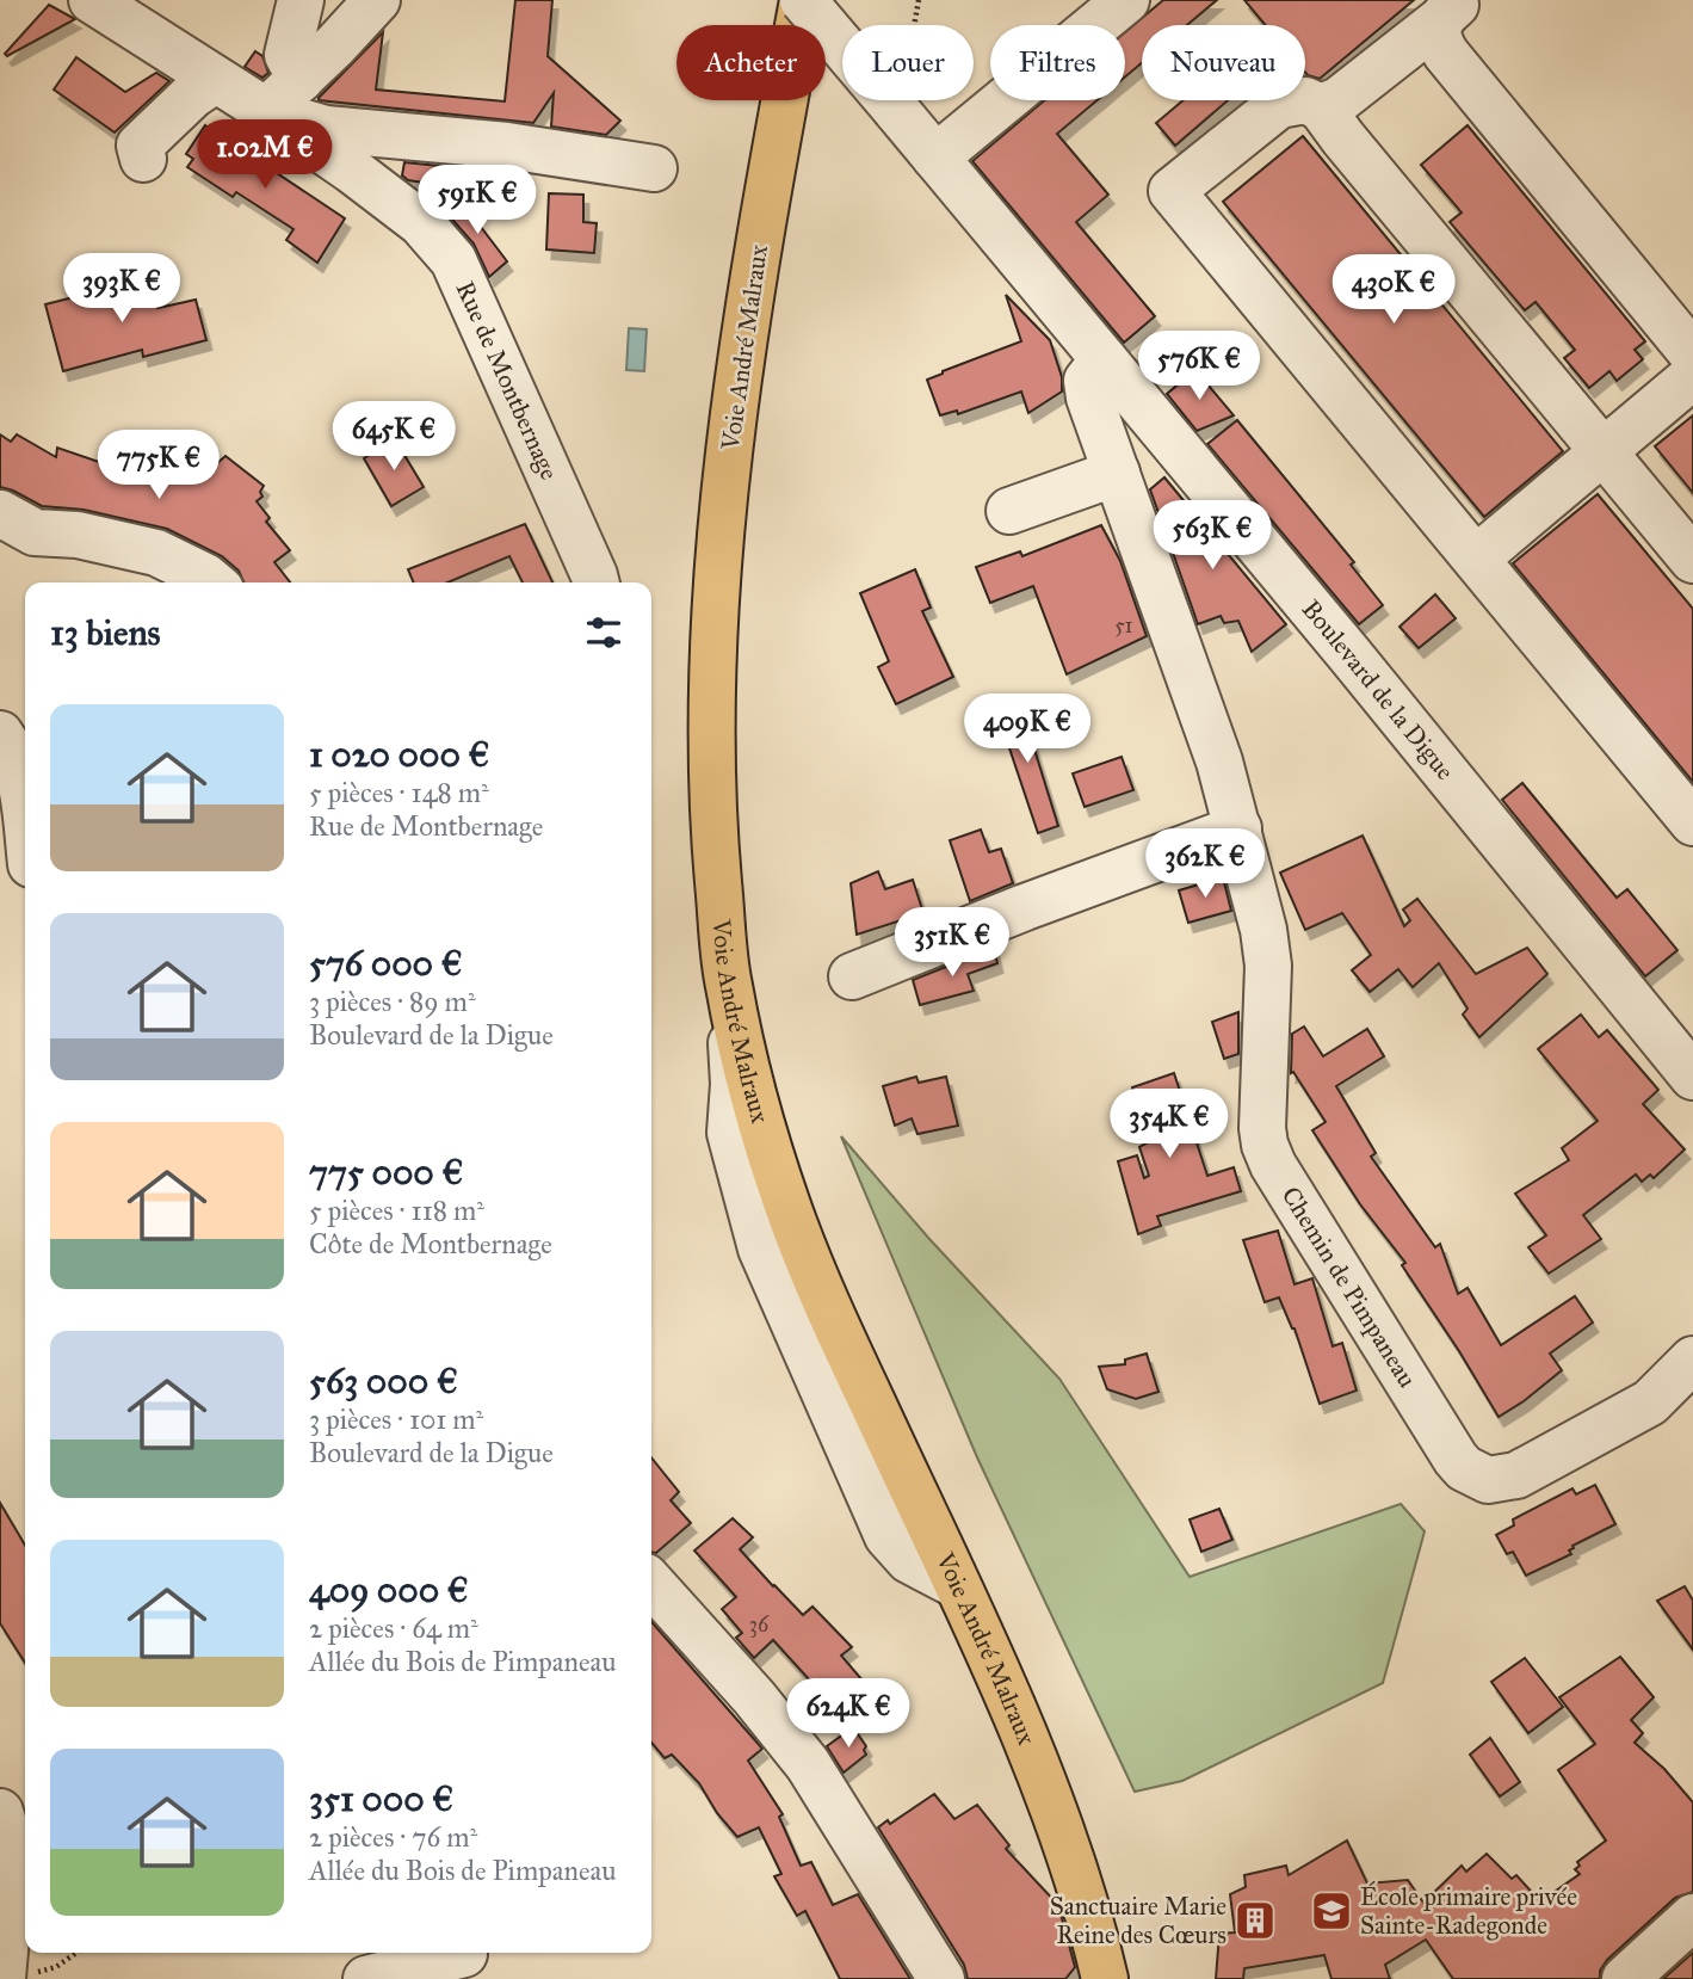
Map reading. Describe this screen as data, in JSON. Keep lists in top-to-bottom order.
{
  "streets": {
    "main road": ["Voie André Malraux"],
    "street": ["Rue de Montbernage", "Boulevard de la Digue", "Chemin de Pimpaneau"]
  },
  "crossings": [
    ["Voie André Malraux", "Boulevard de la Digue"],
    ["Boulevard de la Digue", "Chemin de Pimpaneau"]
  ],
  "places": {
    "school or university": ["École primaire privée Sainte-Radegonde"],
    "building": ["Sanctuaire Marie Reine des Cœurs"]
  },
  "house_numbers": ["51", "36"],
  "page": {
    "chip": [
      "Acheter",
      "Louer",
      "Filtres",
      "Nouveau"
    ],
    "price": [
      "1.02M €",
      "591K €",
      "393K €",
      "430K €",
      "576K €",
      "645K €",
      "775K €",
      "563K €",
      "409K €",
      "362K €",
      "351K €",
      "354K €",
      "624K €"
    ],
    "heading": "13 biens",
    "list": [
      {
        "name": "1 020 000 €",
        "note": "5 pièces · 148 m² · Rue de Montbernage"
      },
      {
        "name": "576 000 €",
        "note": "3 pièces · 89 m² · Boulevard de la Digue"
      },
      {
        "name": "775 000 €",
        "note": "5 pièces · 118 m² · Côte de Montbernage"
      },
      {
        "name": "563 000 €",
        "note": "3 pièces · 101 m² · Boulevard de la Digue"
      },
      {
        "name": "409 000 €",
        "note": "2 pièces · 64 m² · Allée du Bois de Pimpaneau"
      },
      {
        "name": "351 000 €",
        "note": "2 pièces · 76 m² · Allée du Bois de Pimpaneau"
      }
    ]
  }
}
